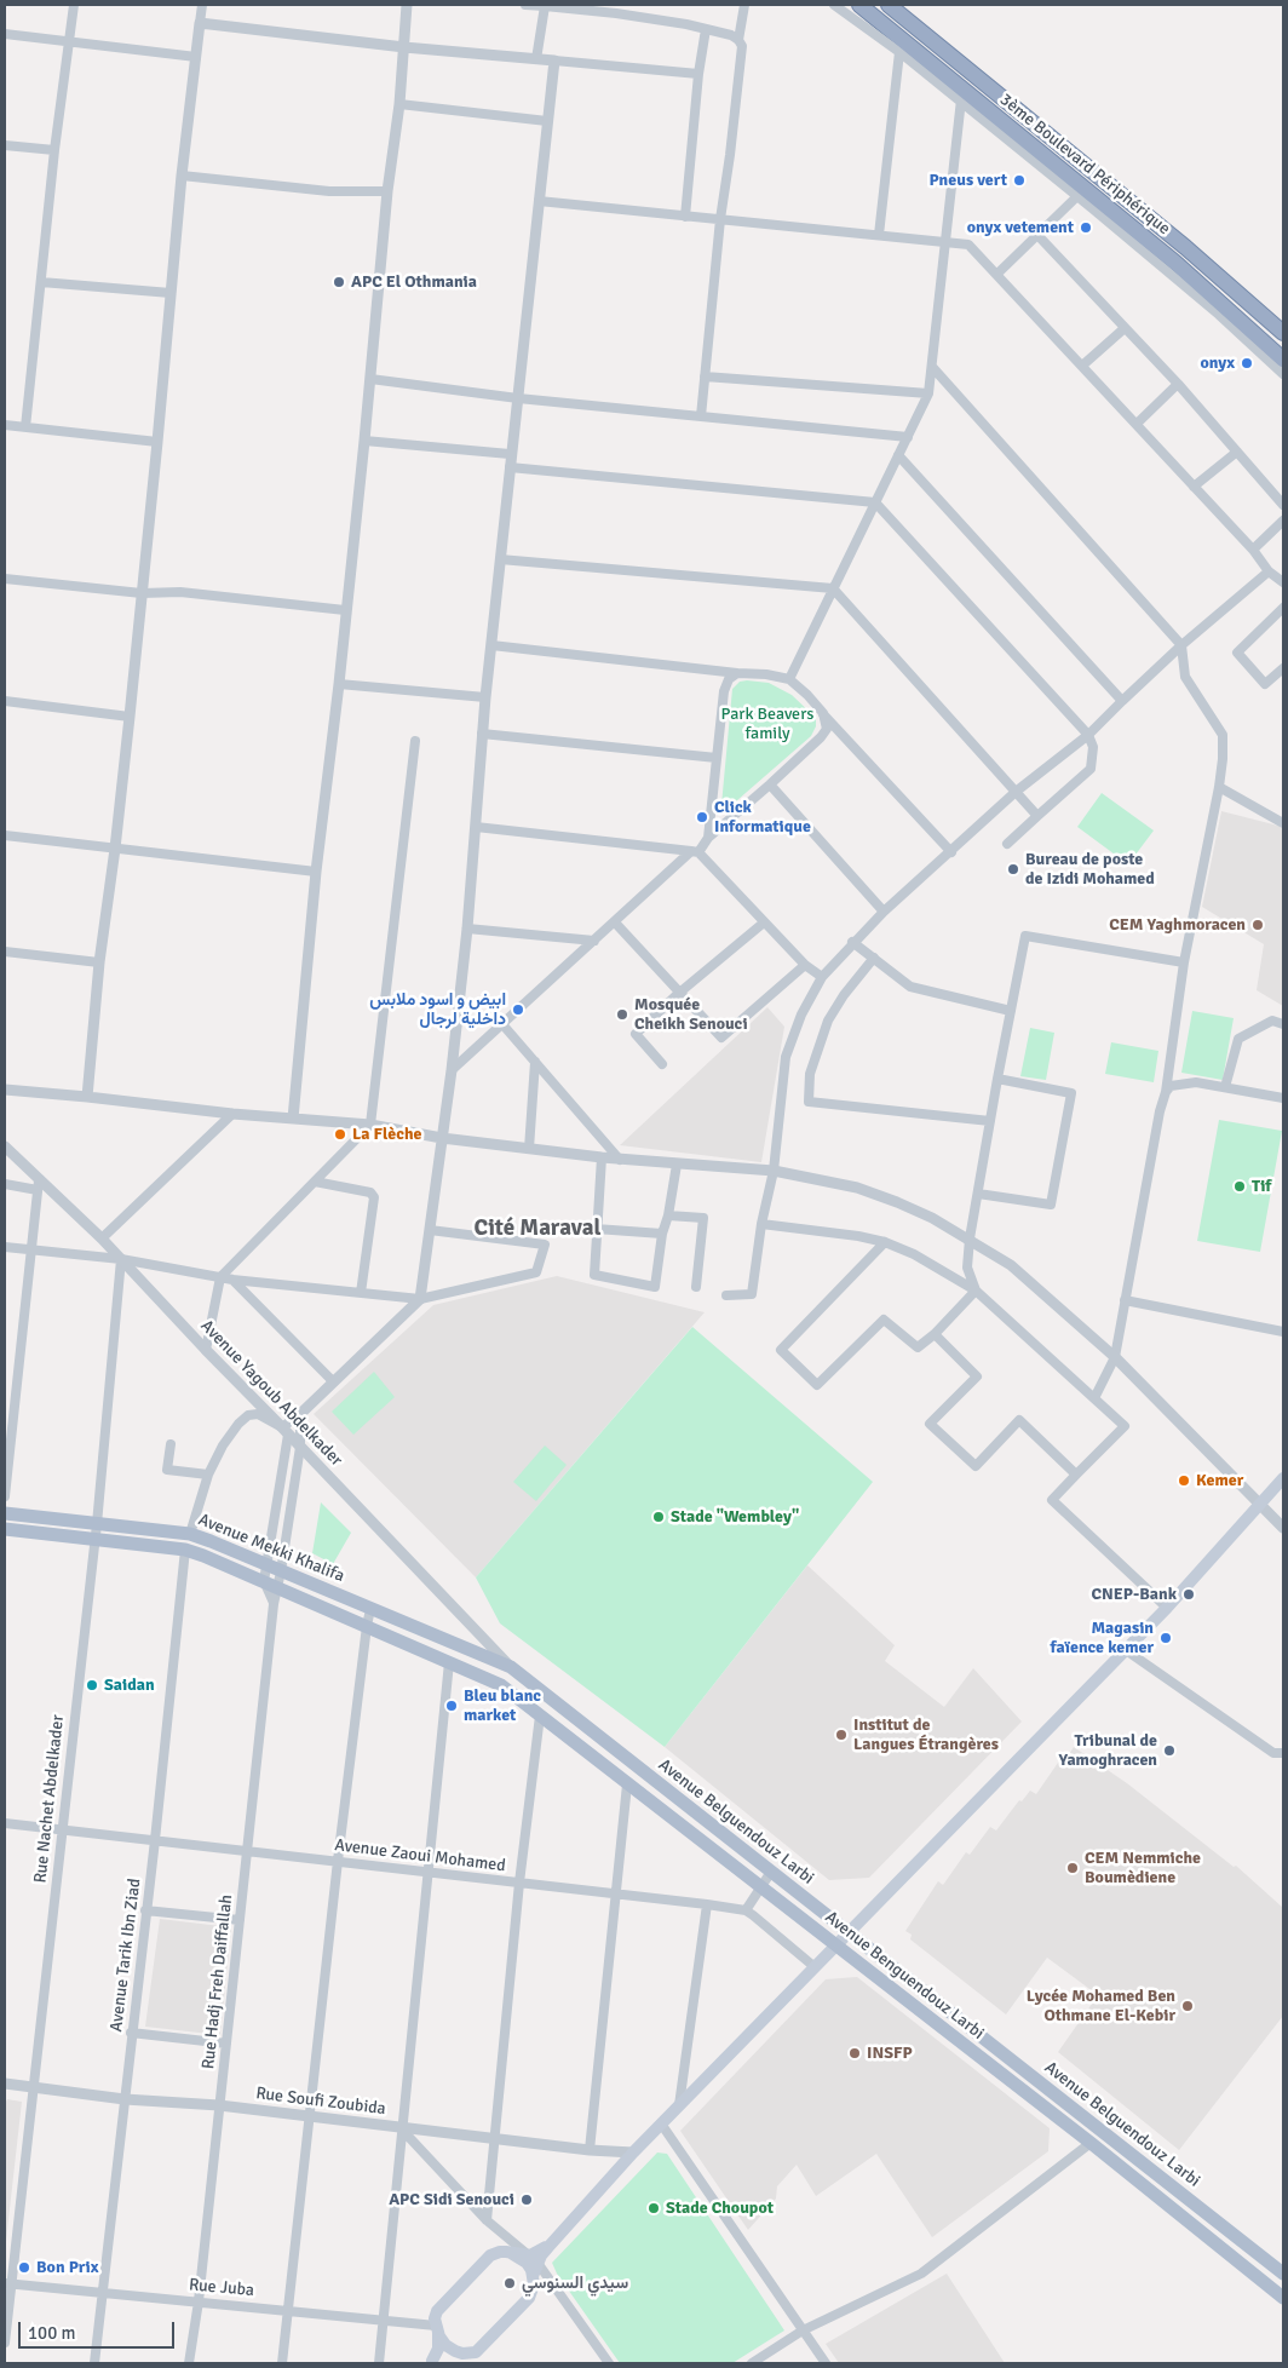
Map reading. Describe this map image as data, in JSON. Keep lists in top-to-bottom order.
{
  "streets": {
    "highway": ["3ème Boulevard Périphérique"],
    "main road": ["Avenue Mekki Khalifa", "Avenue Belguendouz Larbi", "Avenue Benguendouz Larbi"],
    "street": [
      "Avenue Yagoub Abdelkader",
      "Rue Nachet Abdelkader",
      "Avenue Zaoui Mohamed",
      "Avenue Tarik Ibn Ziad",
      "Rue Hadj Freh Daiffallah",
      "Rue Soufi Zoubida",
      "Rue Juba"
    ]
  },
  "crossings": [
    ["Avenue Yagoub Abdelkader", "Avenue Mekki Khalifa"],
    ["Avenue Yagoub Abdelkader", "Rue Nachet Abdelkader"],
    ["Avenue Yagoub Abdelkader", "Avenue Belguendouz Larbi"],
    ["Avenue Yagoub Abdelkader", "Rue Hadj Freh Daiffallah"],
    ["Avenue Mekki Khalifa", "Rue Nachet Abdelkader"],
    ["Avenue Mekki Khalifa", "Avenue Belguendouz Larbi"],
    ["Avenue Mekki Khalifa", "Avenue Tarik Ibn Ziad"],
    ["Avenue Mekki Khalifa", "Avenue Benguendouz Larbi"],
    ["Avenue Mekki Khalifa", "Rue Hadj Freh Daiffallah"],
    ["Rue Nachet Abdelkader", "Avenue Zaoui Mohamed"],
    ["Rue Nachet Abdelkader", "Rue Soufi Zoubida"],
    ["Rue Nachet Abdelkader", "Rue Juba"],
    ["Avenue Zaoui Mohamed", "Avenue Tarik Ibn Ziad"],
    ["Avenue Zaoui Mohamed", "Rue Hadj Freh Daiffallah"],
    ["Avenue Tarik Ibn Ziad", "Rue Soufi Zoubida"],
    ["Avenue Tarik Ibn Ziad", "Rue Juba"],
    ["Rue Hadj Freh Daiffallah", "Rue Soufi Zoubida"],
    ["Rue Hadj Freh Daiffallah", "Rue Juba"]
  ],
  "districts": ["Cité Maraval"],
  "parks": ["Park Beavers family"],
  "places": [
    "Pneus vert",
    "onyx vetement",
    "APC El Othmania",
    "onyx",
    "Click Informatique",
    "Bureau de poste de Izidi Mohamed",
    "CEM Yaghmoracen",
    "ابيض و اسود ملابس داخلية لرجال",
    "Mosquée Cheikh Senouci",
    "La Flèche",
    "Tif",
    "Kemer",
    "Stade \"Wembley\"",
    "CNEP-Bank",
    "Magasin faïence kemer",
    "Saidan",
    "Bleu blanc market",
    "Institut de Langues Étrangères",
    "Tribunal de Yamoghracen",
    "CEM Nemmiche Boumèdiene",
    "Lycée Mohamed Ben Othmane El-Kebir",
    "INSFP",
    "APC Sidi Senouci",
    "Stade Choupot",
    "Bon Prix",
    "سيدي السنوسي"
  ],
  "scale_bar": "100 m"
}
